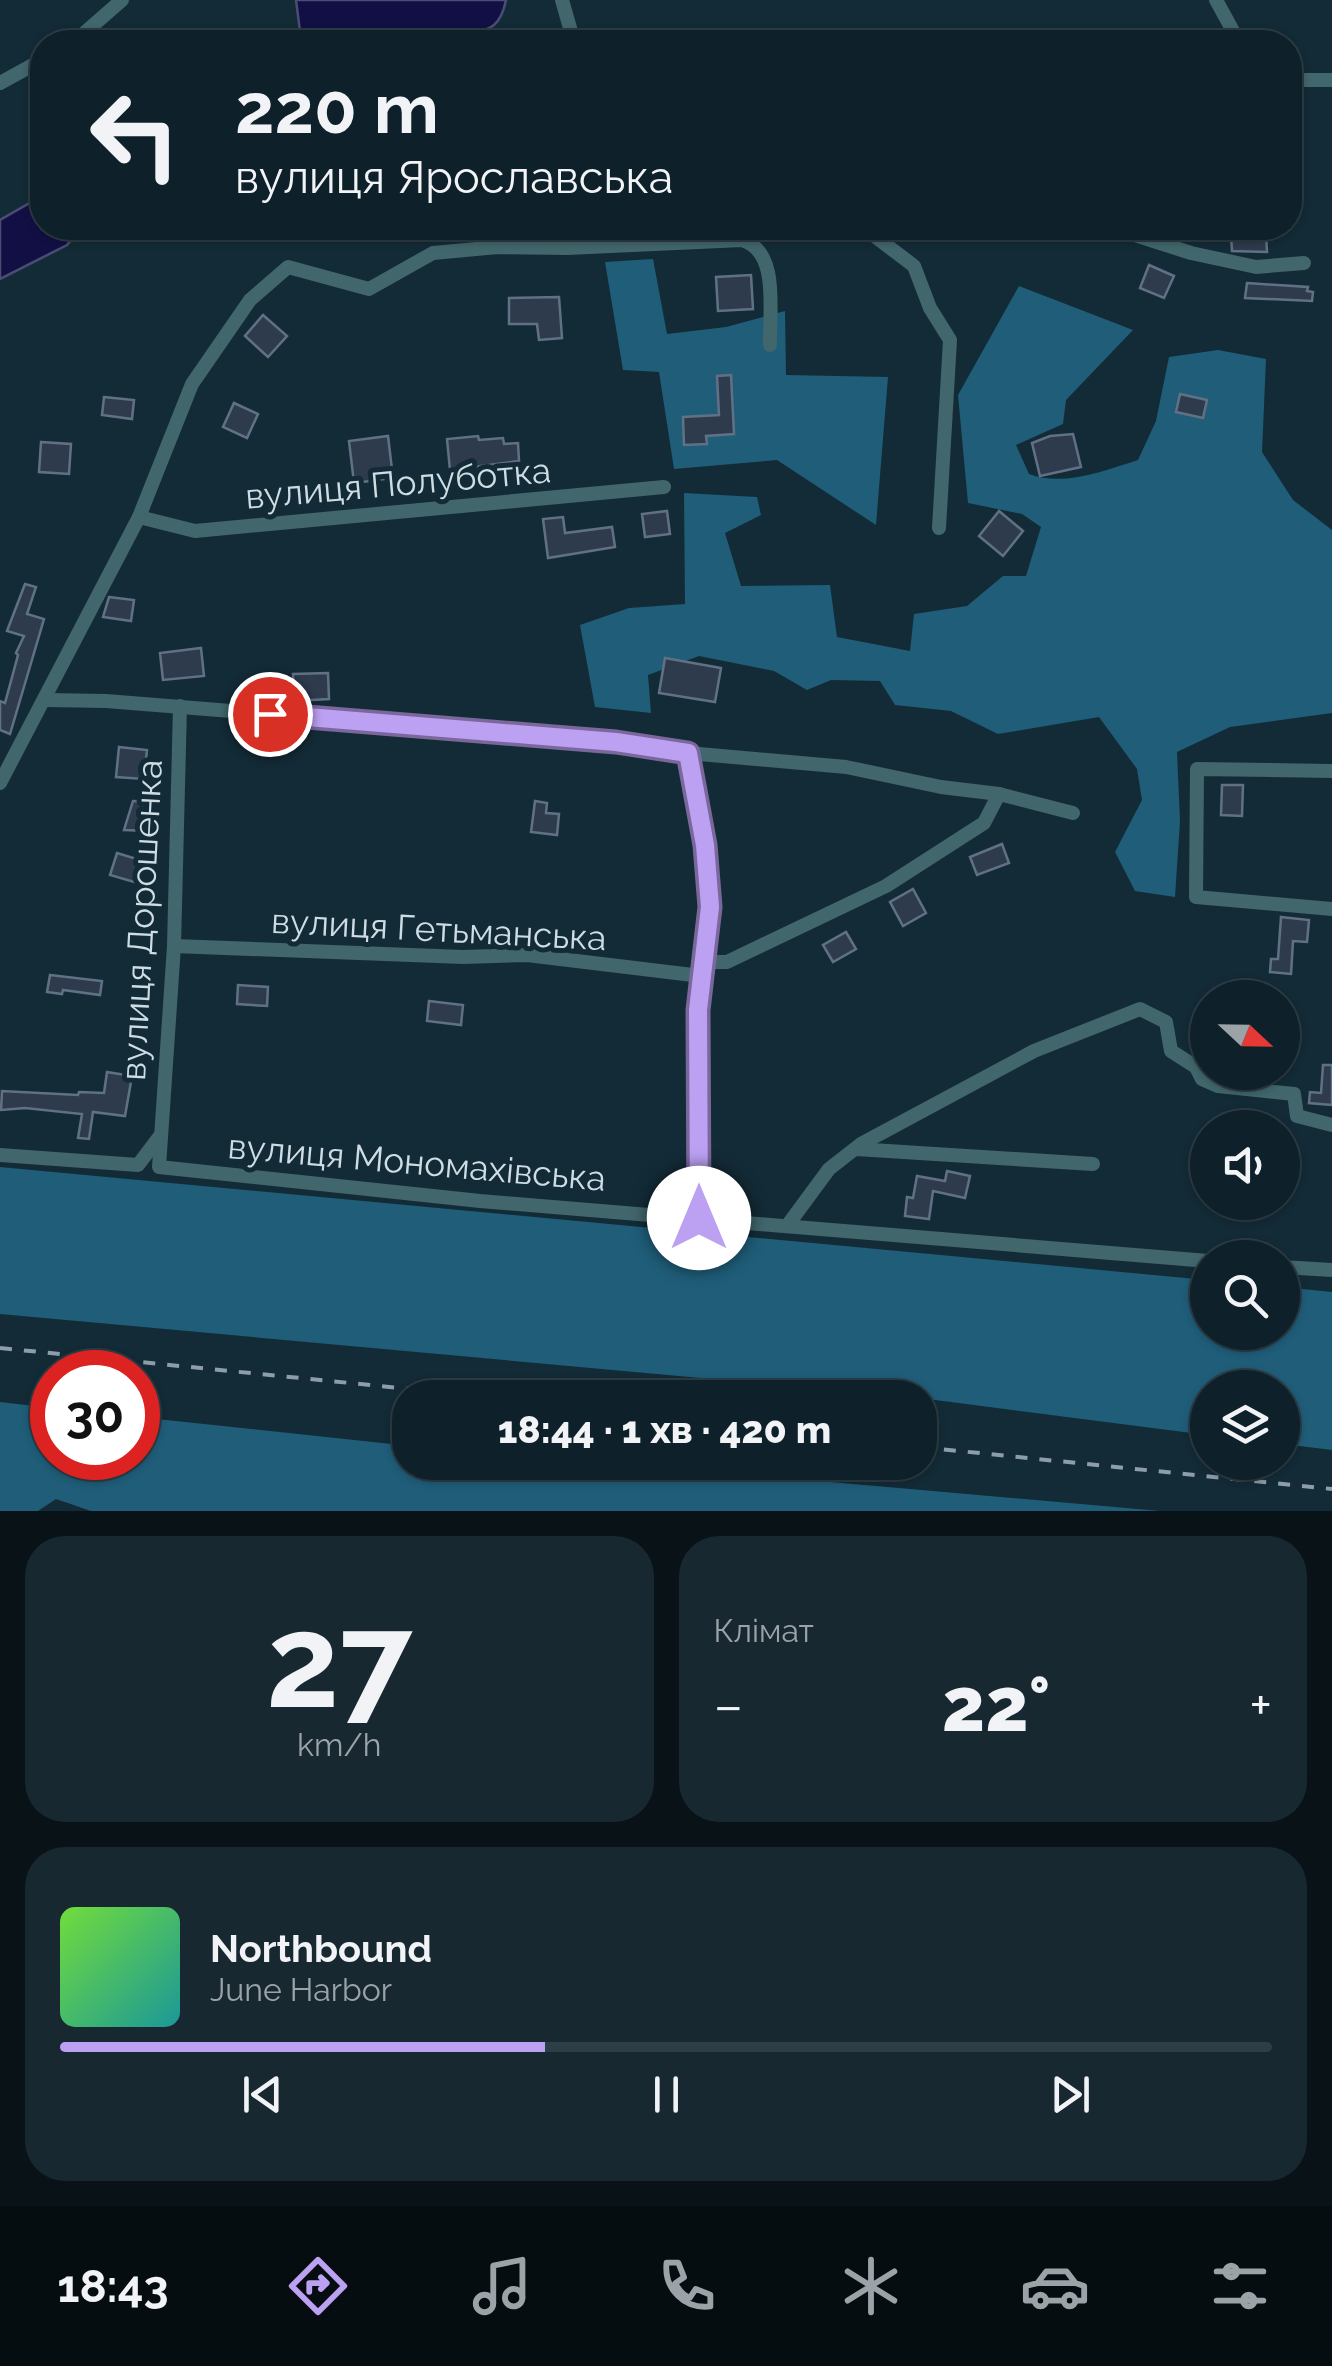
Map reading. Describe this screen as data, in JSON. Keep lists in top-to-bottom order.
{
  "streets": {
    "street": [
      "вулиця Полуботка",
      "вулиця Дорошенка",
      "вулиця Гетьманська",
      "вулиця Мономахівська"
    ]
  },
  "crossings": [
    ["вулиця Дорошенка", "вулиця Гетьманська"],
    ["вулиця Дорошенка", "вулиця Мономахівська"]
  ],
  "north": "right",
  "page": {
    "turn": ["220 m", "вулиця Ярославська"],
    "limit": "30",
    "trip": "18:44 · 1 хв · 420 m",
    "tile": [
      ["27", "km/h"],
      "Клімат"
    ],
    "heat": ["−", "22°", "+"],
    "song": ["Northbound", "June Harbor"],
    "tabs": "18:43"
  }
}
